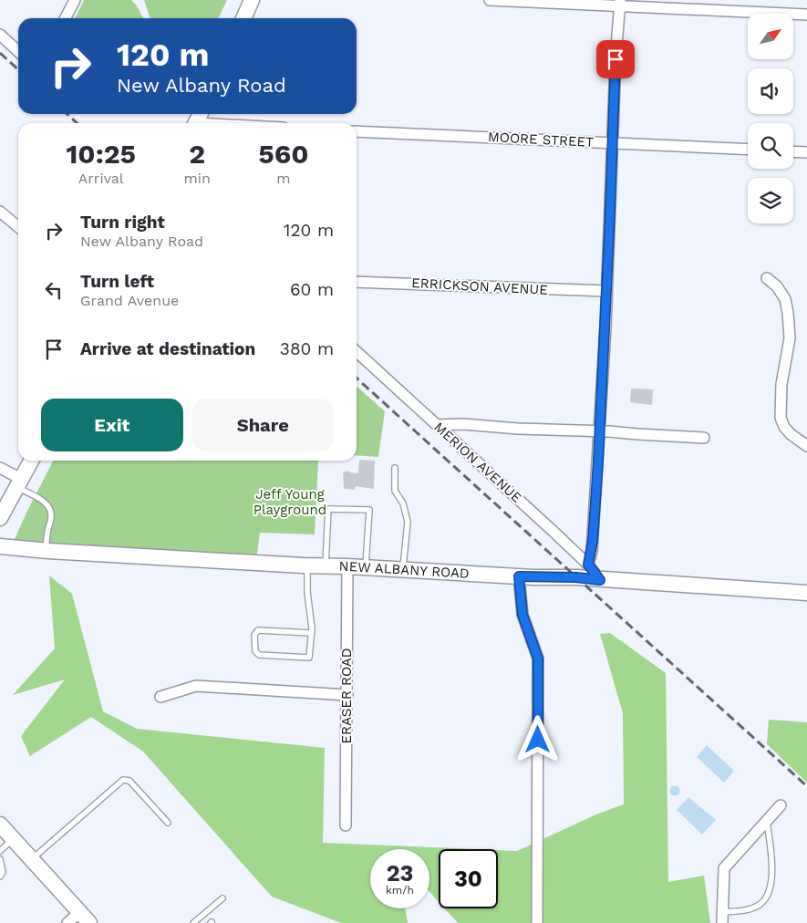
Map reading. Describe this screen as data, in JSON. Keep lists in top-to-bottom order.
{
  "streets": {
    "main road": ["NEW ALBANY ROAD"],
    "street": [
      "MOORE STREET",
      "ERRICKSON AVENUE",
      "MERION AVENUE",
      "ERASER ROAD"
    ]
  },
  "crossings": [
    ["MERION AVENUE", "NEW ALBANY ROAD"],
    ["NEW ALBANY ROAD", "ERASER ROAD"]
  ],
  "parks": ["Jeff Young Playground"],
  "north": "top right",
  "page": {
    "turn": ["120 m", "New Albany Road"],
    "eta": [
      "10:25",
      "Arrival",
      "2",
      "min",
      "560",
      "m"
    ],
    "list": [
      {
        "name": "Turn right",
        "note": "New Albany Road",
        "value": "120 m"
      },
      {
        "name": "Turn left",
        "note": "Grand Avenue",
        "value": "60 m"
      },
      {
        "name": "Arrive at destination",
        "value": "380 m"
      }
    ],
    "buttons": ["Exit", "Share"],
    "speed": "23 km/h",
    "limit": "30"
  }
}
